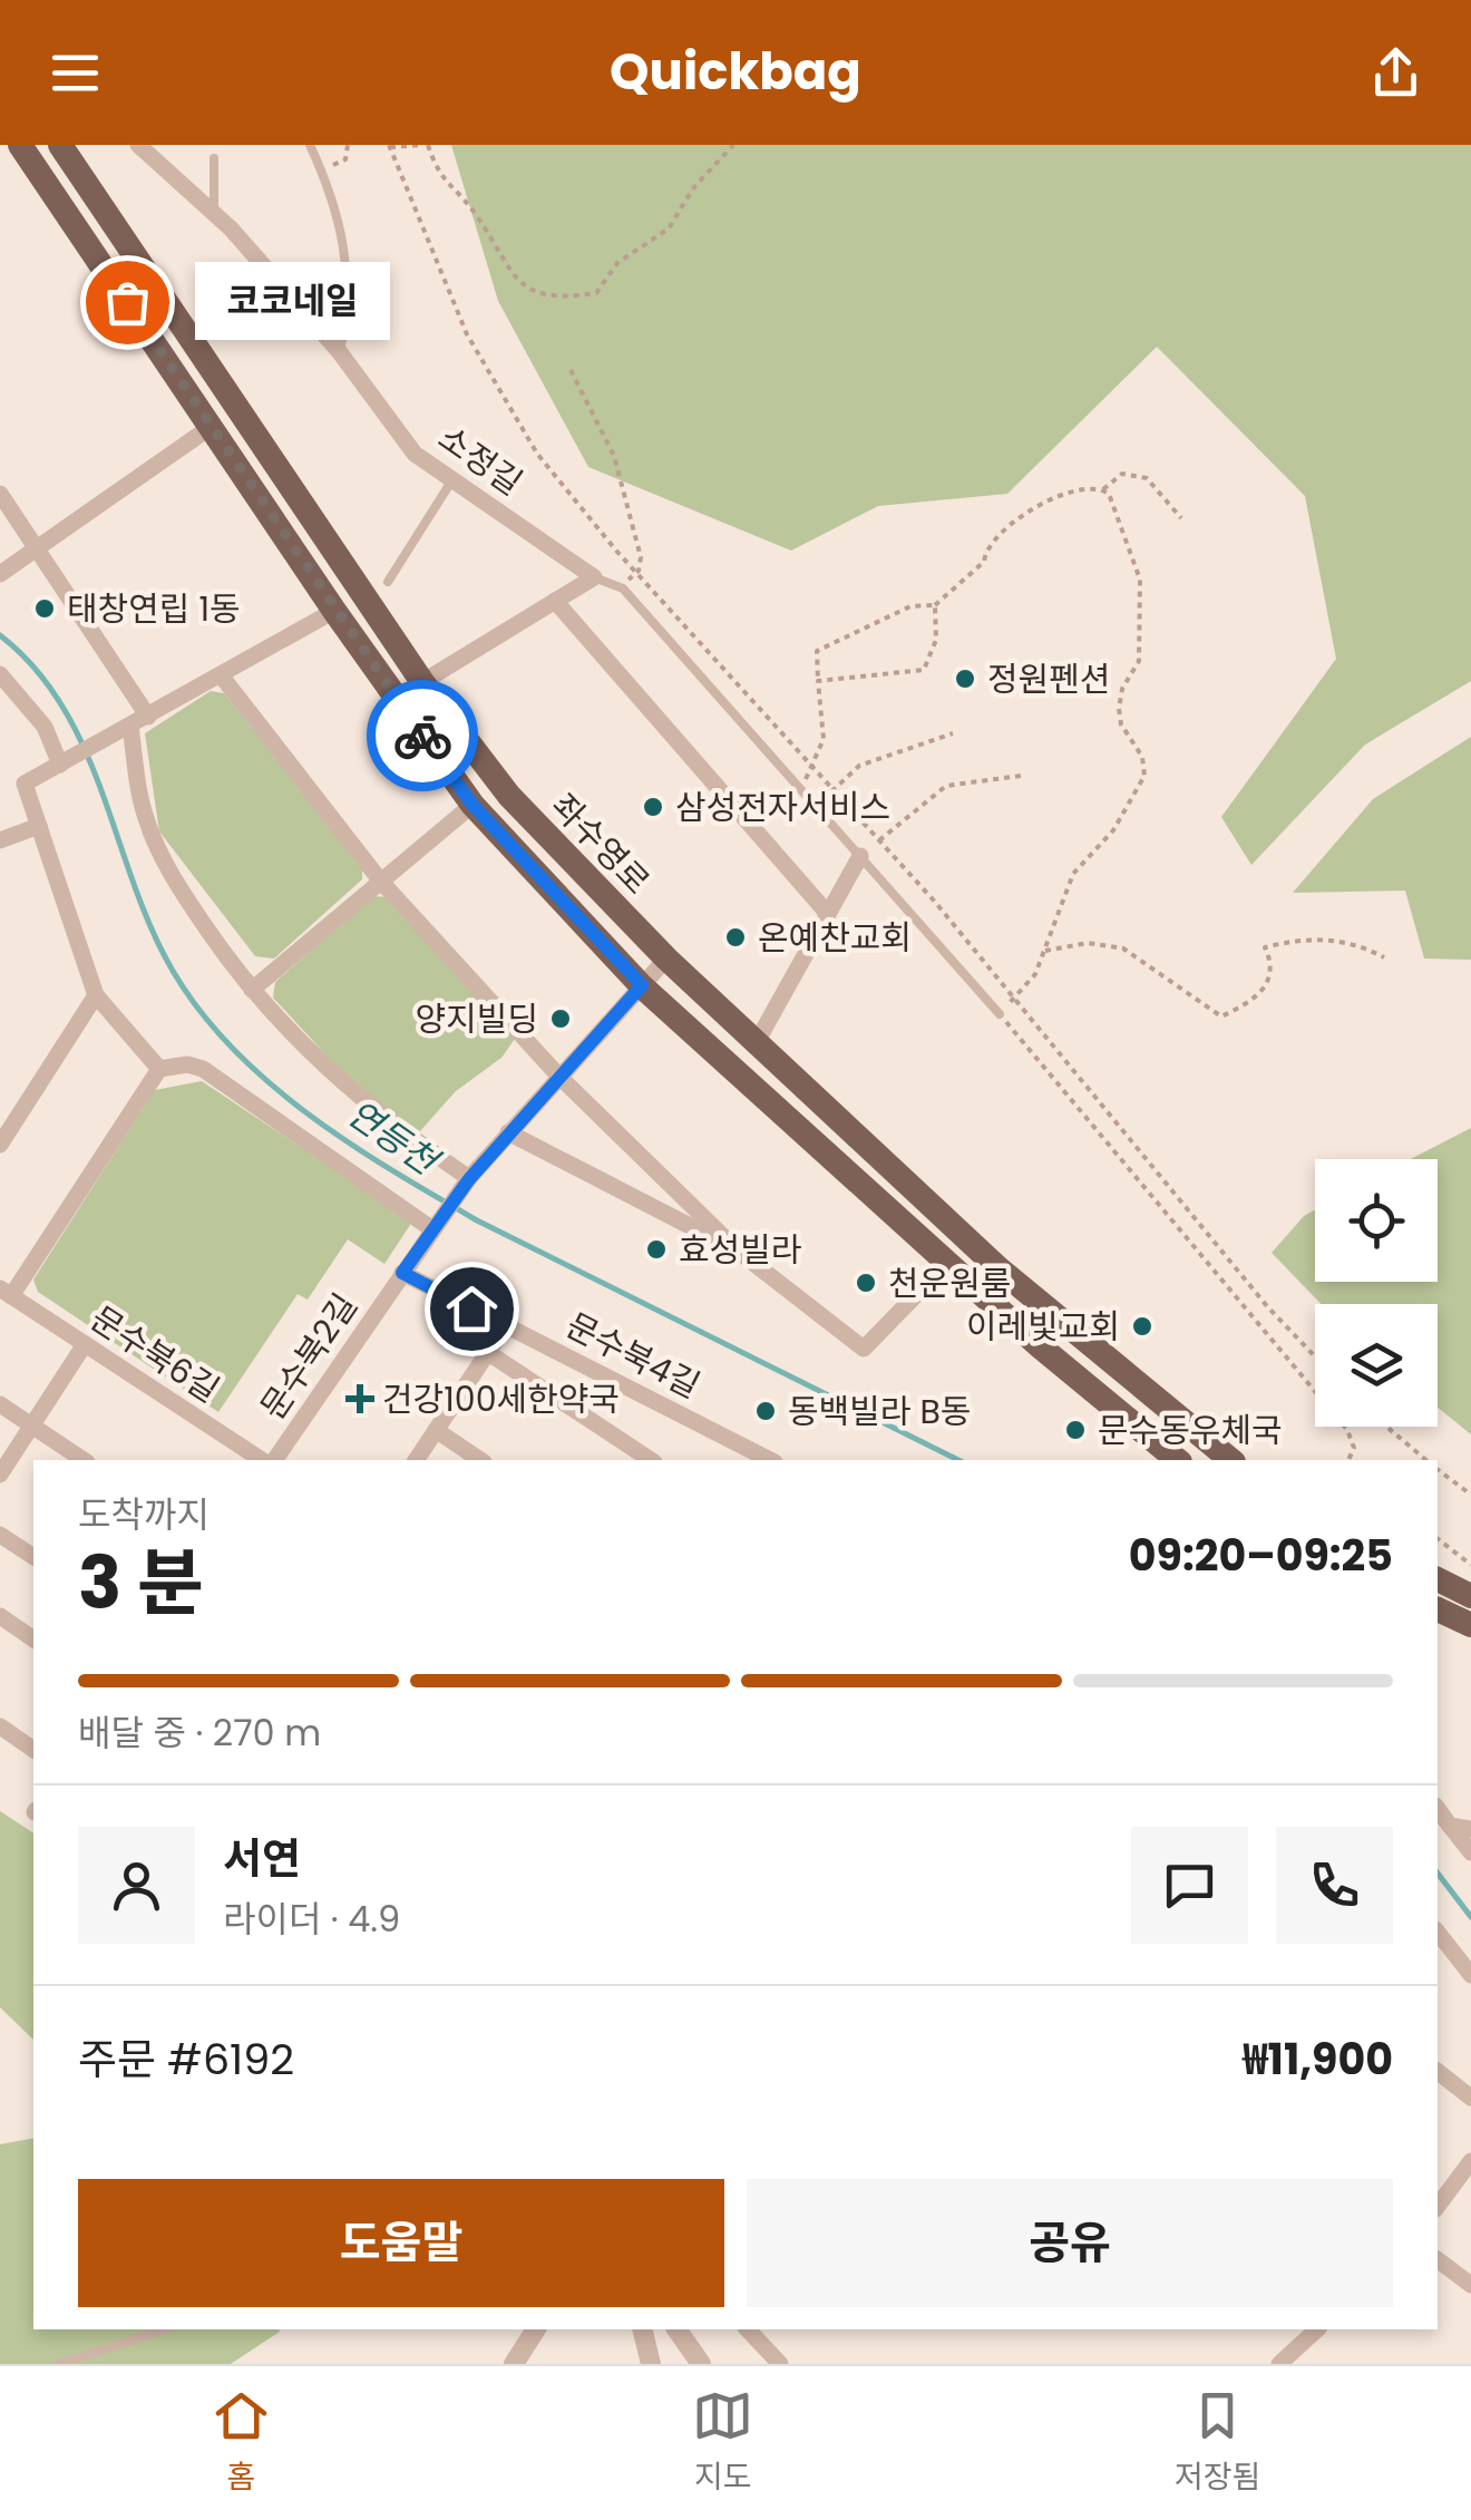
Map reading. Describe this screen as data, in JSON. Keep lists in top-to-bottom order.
{
  "streets": {
    "main road": ["좌수영로"],
    "street": [
      "소정길",
      "문수북6길",
      "문수북4길",
      "문수북2길"
    ]
  },
  "crossings": [
    ["문수북4길", "문수북2길"]
  ],
  "water": ["연등천"],
  "places": {
    "other": [
      "코코네일",
      "태창연립 1동",
      "정원펜션",
      "삼성전자서비스",
      "온예찬교회",
      "양지빌딩",
      "효성빌라",
      "천운원룸",
      "이레빛교회",
      "동백빌라 B동",
      "문수동우체국"
    ],
    "health": ["건강100세한약국"]
  },
  "page": {
    "header": "Quickbag",
    "bubble": "코코네일",
    "heading": ["3 분", "도착까지", "09:20–09:25"],
    "panel": [
      "서연",
      "라이더 · 4.9",
      "주문 #6192",
      "₩11,900"
    ],
    "bar": "배달 중 · 270 m",
    "buttons": ["도움말", "공유"],
    "tabs": ["홈", "지도", "저장됨"]
  }
}
